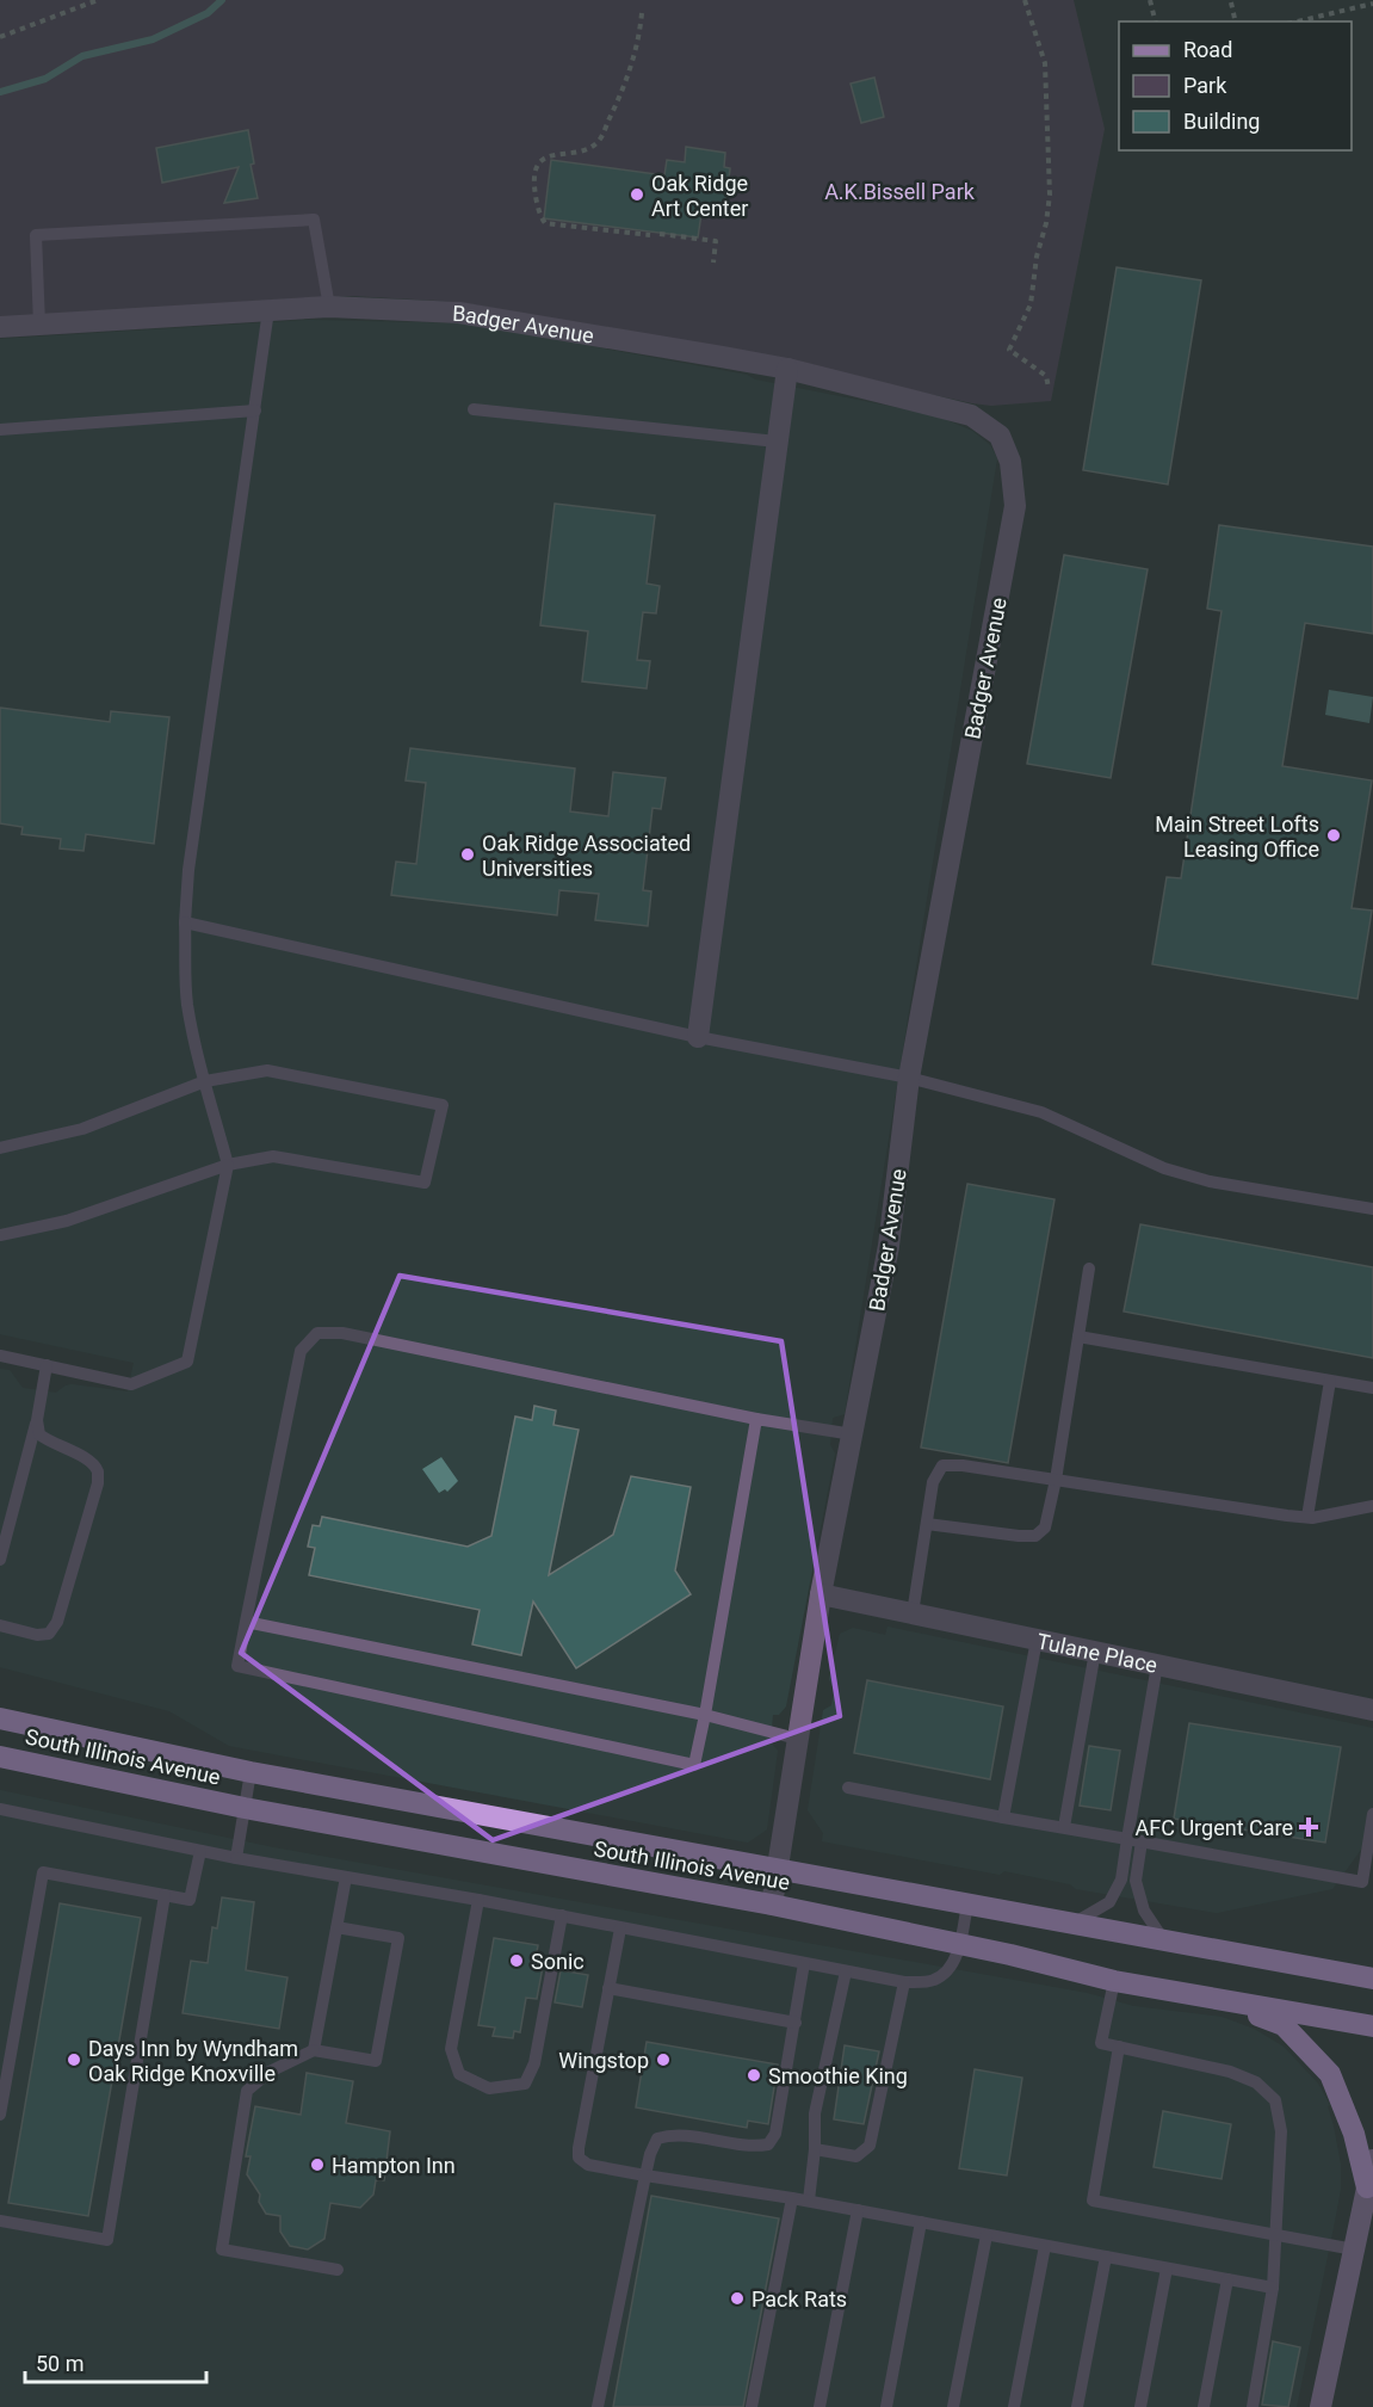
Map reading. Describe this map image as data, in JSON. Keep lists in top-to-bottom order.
{
  "streets": {
    "highway": ["South Illinois Avenue"],
    "street": ["Badger Avenue", "Tulane Place"]
  },
  "crossings": [
    ["Badger Avenue", "Tulane Place"],
    ["Badger Avenue", "South Illinois Avenue"]
  ],
  "parks": ["A.K.Bissell Park"],
  "places": {
    "other": [
      "Oak Ridge Art Center",
      "Main Street Lofts Leasing Office",
      "Oak Ridge Associated Universities",
      "Sonic",
      "Days Inn by Wyndham Oak Ridge Knoxville",
      "Wingstop",
      "Smoothie King",
      "Hampton Inn",
      "Pack Rats"
    ],
    "health": ["AFC Urgent Care"]
  },
  "legend": ["Road", "Park", "Building"],
  "scale_bar": "50 m"
}
